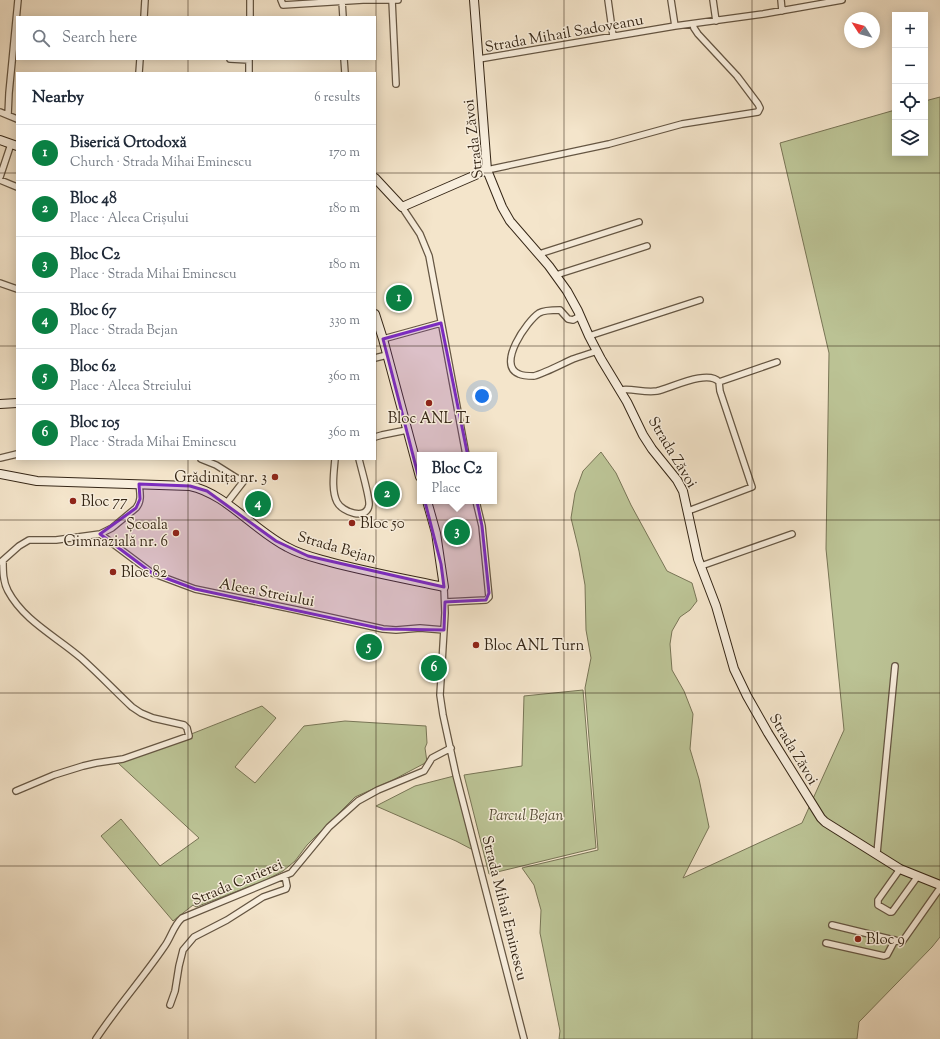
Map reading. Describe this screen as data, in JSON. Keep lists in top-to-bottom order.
{
  "streets": {
    "street": [
      "Strada Mihail Sadoveanu",
      "Strada Zăvoi",
      "Strada Bejan",
      "Aleea Streiului",
      "Strada Carierei",
      "Strada Mihai Eminescu"
    ]
  },
  "crossings": [
    ["Strada Mihail Sadoveanu", "Strada Zăvoi"],
    ["Strada Bejan", "Strada Mihai Eminescu"],
    ["Aleea Streiului", "Strada Mihai Eminescu"],
    ["Strada Carierei", "Strada Mihai Eminescu"]
  ],
  "parks": ["Parcul Bejan"],
  "places": [
    "Bloc ANL T1",
    "Grădinița nr. 3",
    "Bloc 77",
    "Bloc 50",
    "Școala Gimnazială nr. 6",
    "Bloc 82",
    "Bloc ANL Turn",
    "Bloc 9"
  ],
  "north": "top left",
  "page": {
    "map_buttons": ["+", "−"],
    "search": "Search here",
    "heading": ["Nearby", "6 results"],
    "list": [
      {
        "mark": "1",
        "name": "Biserică Ortodoxă",
        "note": "Church · Strada Mihai Eminescu",
        "value": "170 m"
      },
      {
        "mark": "2",
        "name": "Bloc 48",
        "note": "Place · Aleea Crișului",
        "value": "180 m"
      },
      {
        "mark": "3",
        "name": "Bloc C2",
        "note": "Place · Strada Mihai Eminescu",
        "value": "180 m"
      },
      {
        "mark": "4",
        "name": "Bloc 67",
        "note": "Place · Strada Bejan",
        "value": "330 m"
      },
      {
        "mark": "5",
        "name": "Bloc 62",
        "note": "Place · Aleea Streiului",
        "value": "360 m"
      },
      {
        "mark": "6",
        "name": "Bloc 105",
        "note": "Place · Strada Mihai Eminescu",
        "value": "360 m"
      }
    ],
    "pins": [
      "1",
      "2",
      "4",
      "3",
      "5",
      "6"
    ],
    "popup": ["Bloc C2", "Place"]
  }
}
